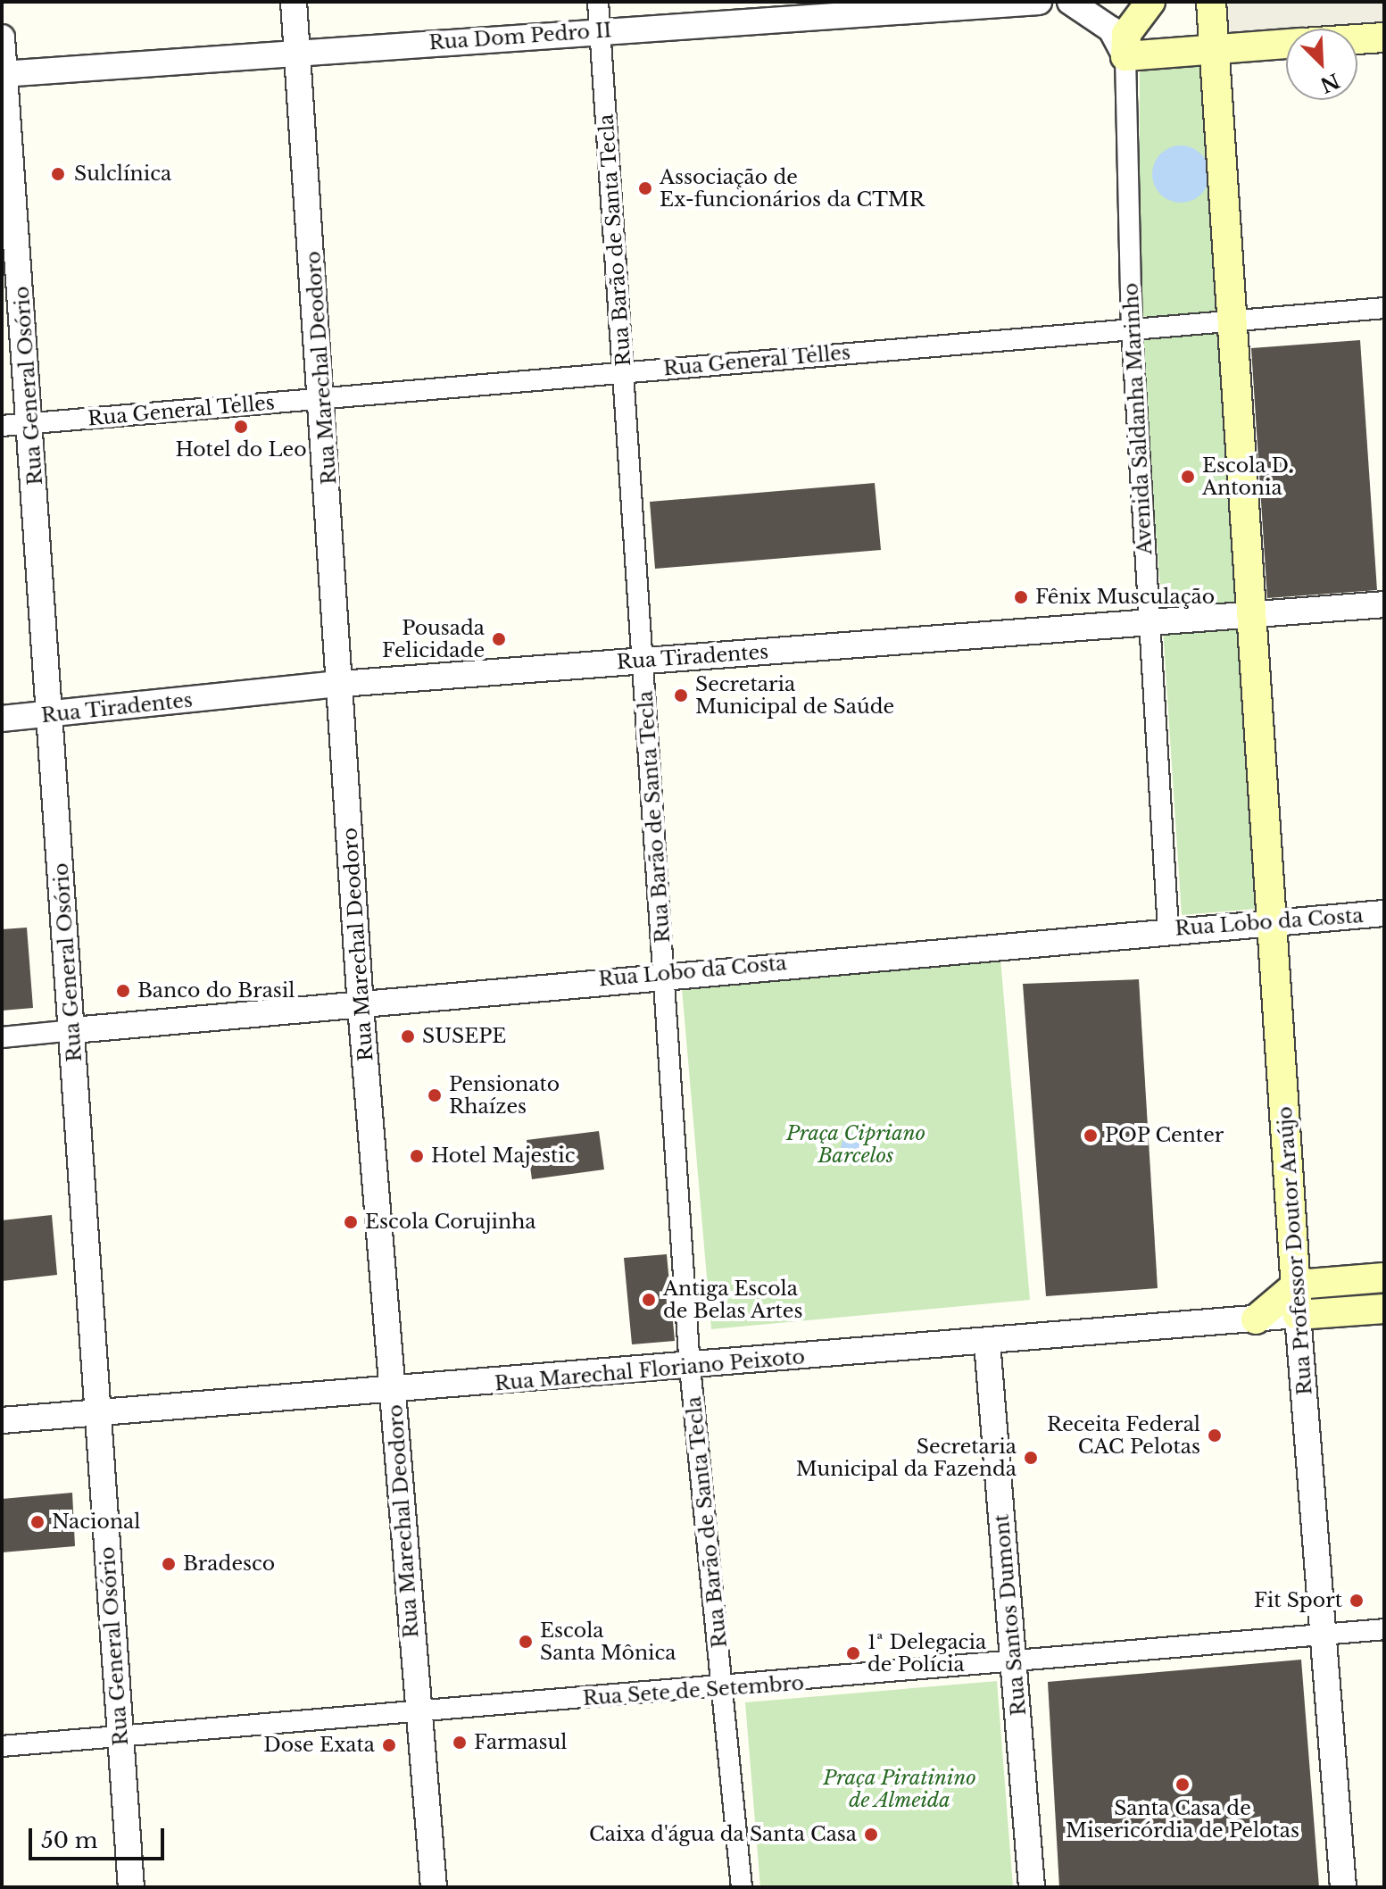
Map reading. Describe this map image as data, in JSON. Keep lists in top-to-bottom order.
{
  "streets": {
    "main road": ["Avenida Saldanha Marinho", "Rua Professor Doutor Araújo"],
    "street": [
      "Rua Dom Pedro II",
      "Rua Barão de Santa Tecla",
      "Rua General Telles",
      "Rua Marechal Deodoro",
      "Rua General Osório",
      "Rua Tiradentes",
      "Rua Lobo da Costa",
      "Rua Marechal Floriano Peixoto",
      "Rua Santos Dumont",
      "Rua Sete de Setembro"
    ]
  },
  "crossings": [
    ["Rua Dom Pedro II", "Rua Barão de Santa Tecla"],
    ["Rua Dom Pedro II", "Rua Marechal Deodoro"],
    ["Rua Dom Pedro II", "Rua General Osório"],
    ["Rua Barão de Santa Tecla", "Rua General Telles"],
    ["Rua Barão de Santa Tecla", "Rua Tiradentes"],
    ["Rua Barão de Santa Tecla", "Rua Lobo da Costa"],
    ["Rua Barão de Santa Tecla", "Rua Marechal Floriano Peixoto"],
    ["Rua Barão de Santa Tecla", "Rua Sete de Setembro"],
    ["Rua General Telles", "Rua Marechal Deodoro"],
    ["Rua General Telles", "Rua General Osório"],
    ["Rua General Telles", "Avenida Saldanha Marinho"],
    ["Rua Marechal Deodoro", "Rua Tiradentes"],
    ["Rua Marechal Deodoro", "Rua Lobo da Costa"],
    ["Rua Marechal Deodoro", "Rua Marechal Floriano Peixoto"],
    ["Rua Marechal Deodoro", "Rua Sete de Setembro"],
    ["Rua General Osório", "Rua Tiradentes"],
    ["Rua General Osório", "Rua Lobo da Costa"],
    ["Rua General Osório", "Rua Marechal Floriano Peixoto"],
    ["Rua General Osório", "Rua Sete de Setembro"],
    ["Avenida Saldanha Marinho", "Rua Tiradentes"],
    ["Avenida Saldanha Marinho", "Rua Lobo da Costa"],
    ["Rua Tiradentes", "Rua Professor Doutor Araújo"],
    ["Rua Lobo da Costa", "Rua Professor Doutor Araújo"],
    ["Rua Professor Doutor Araújo", "Rua Marechal Floriano Peixoto"],
    ["Rua Professor Doutor Araújo", "Rua Sete de Setembro"],
    ["Rua Marechal Floriano Peixoto", "Rua Santos Dumont"],
    ["Rua Santos Dumont", "Rua Sete de Setembro"]
  ],
  "parks": ["Praça Cipriano Barcelos", "Praça Piratinino de Almeida"],
  "places": [
    "Sulclínica",
    "Associação de Ex-funcionários da CTMR",
    "Hotel do Leo",
    "Escola D. Antonia",
    "Fênix Musculação",
    "Pousada Felicidade",
    "Secretaria Municipal de Saúde",
    "Banco do Brasil",
    "SUSEPE",
    "Pensionato Rhaízes",
    "POP Center",
    "Hotel Majestic",
    "Escola Corujinha",
    "Antiga Escola de Belas Artes",
    "Receita Federal CAC Pelotas",
    "Secretaria Municipal da Fazenda",
    "Nacional",
    "Bradesco",
    "Fit Sport",
    "Escola Santa Mônica",
    "1ª Delegacia de Polícia",
    "Farmasul",
    "Dose Exata",
    "Santa Casa de Misericórdia de Pelotas",
    "Caixa d'água da Santa Casa"
  ],
  "scale_bar": "50 m",
  "north": "bottom right"
}
